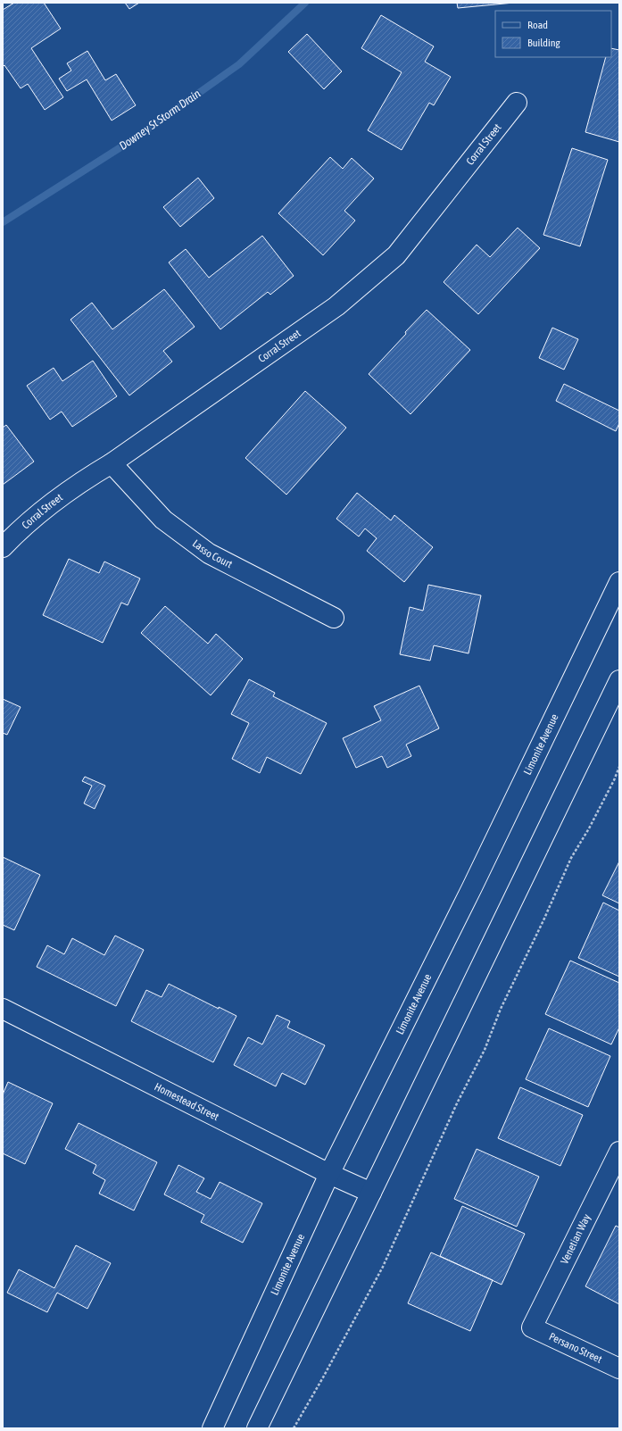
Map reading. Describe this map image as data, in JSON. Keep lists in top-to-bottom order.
{
  "streets": {
    "main road": [
      "Corral Street",
      "Lasso Court",
      "Limonite Avenue",
      "Homestead Street",
      "Venetian Way",
      "Persano Street"
    ]
  },
  "crossings": [
    ["Corral Street", "Lasso Court"],
    ["Limonite Avenue", "Homestead Street"],
    ["Venetian Way", "Persano Street"]
  ],
  "water": ["Downey St Storm Drain"],
  "legend": ["Road", "Building"]
}
